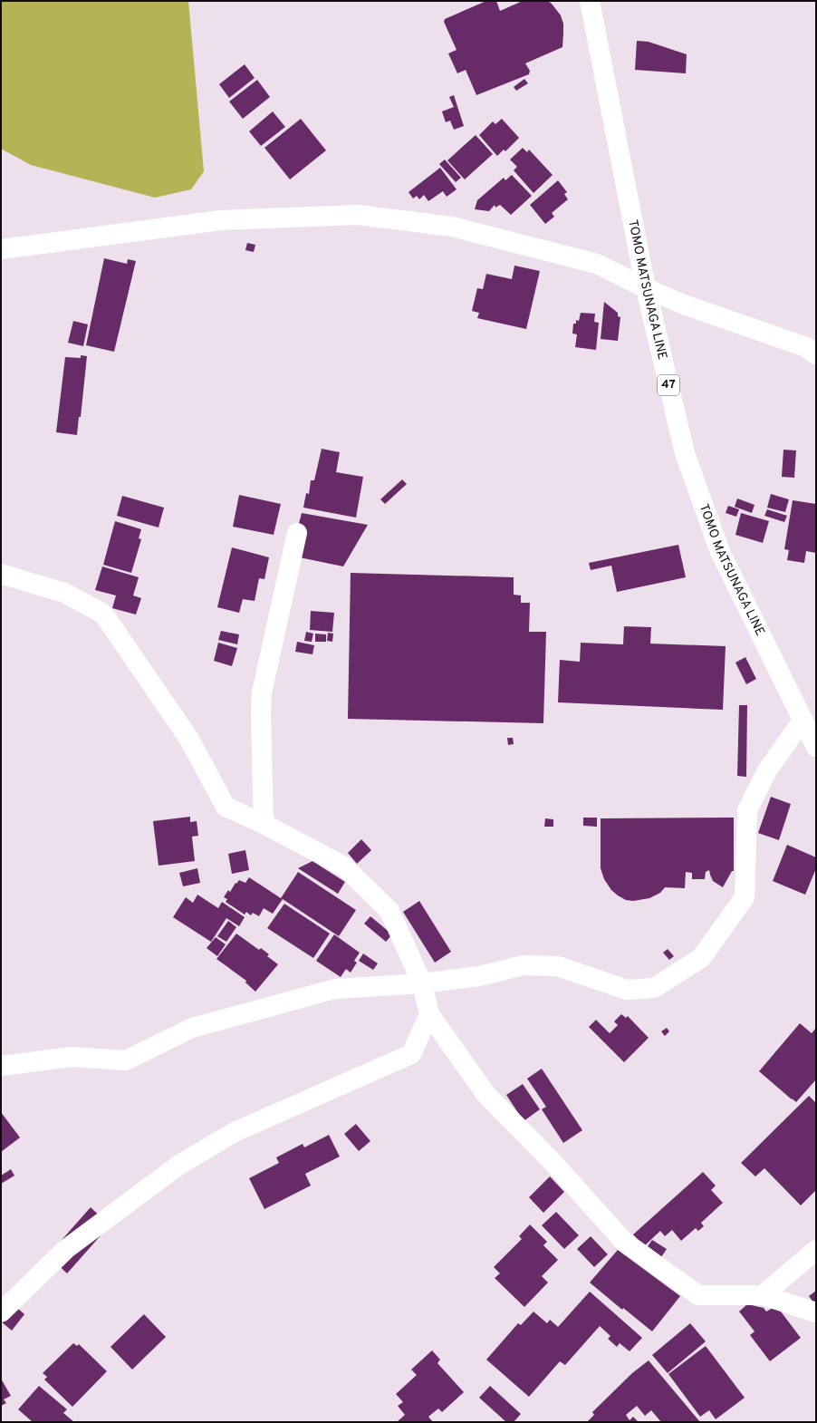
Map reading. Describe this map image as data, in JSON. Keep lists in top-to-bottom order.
{
  "streets": {
    "street": ["TOMO MATSUNAGA LINE", "47"]
  }
}
